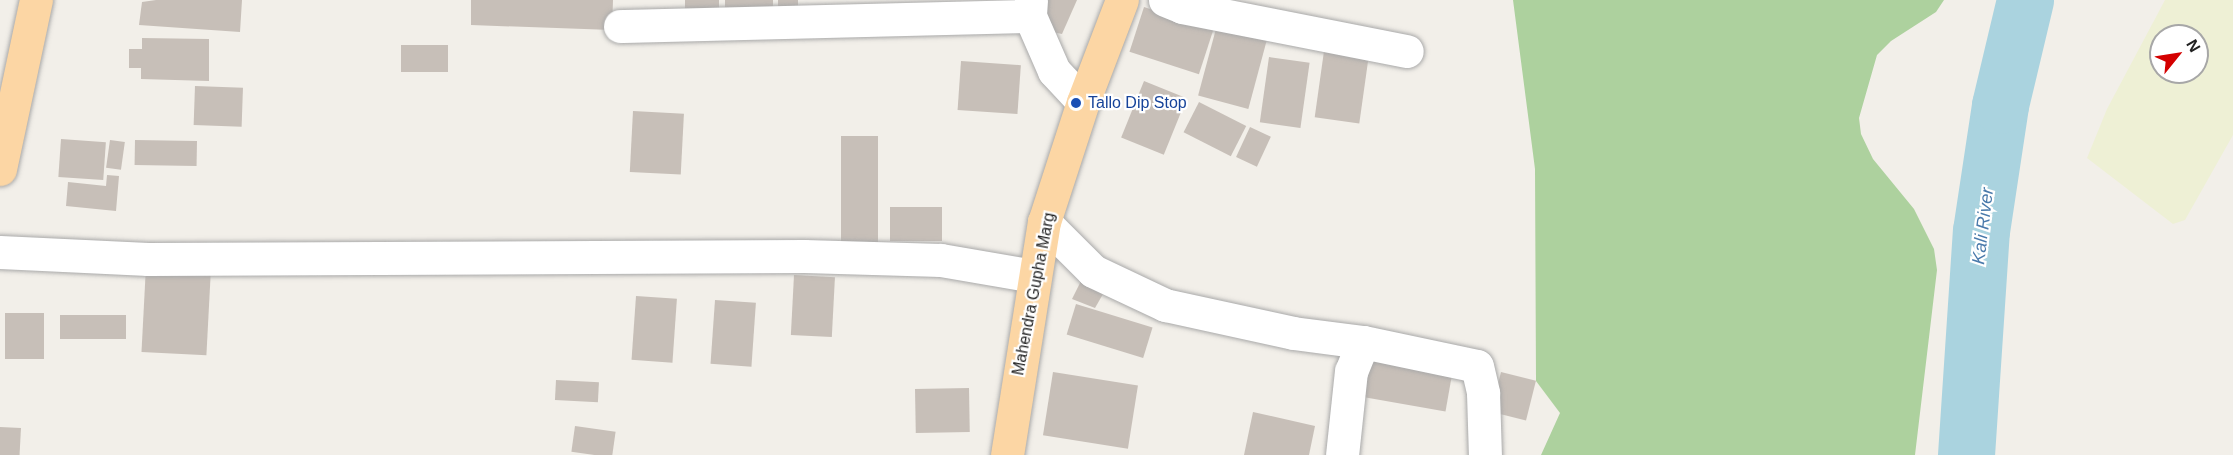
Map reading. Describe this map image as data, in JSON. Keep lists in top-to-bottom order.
{
  "streets": {
    "main road": ["Mahendra Gupha Marg"]
  },
  "water": ["Kali River"],
  "places": ["Tallo Dip Stop"],
  "north": "top right"
}
